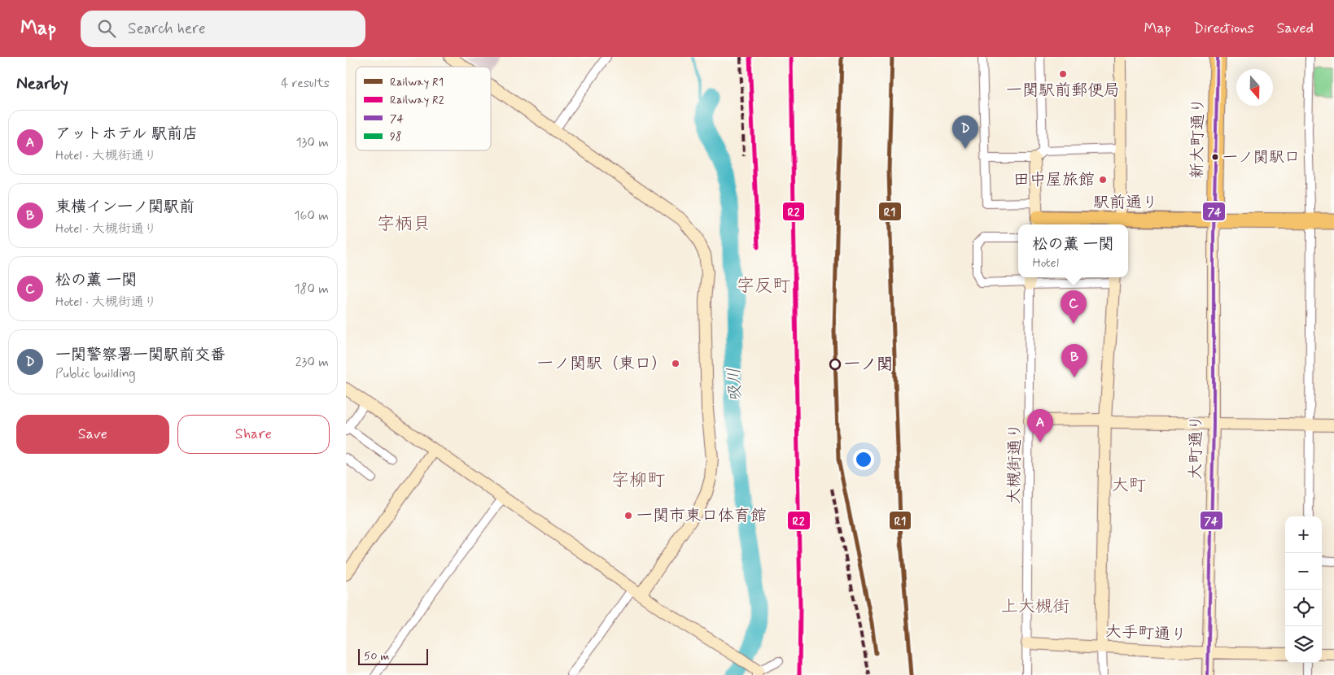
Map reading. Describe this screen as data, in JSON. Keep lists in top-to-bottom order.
{
  "streets": {
    "highway": ["新大町通り"],
    "main road": ["駅前通り"],
    "street": ["大町通り", "大槻街通り", "大手町通り"]
  },
  "crossings": [
    ["新大町通り", "駅前通り"],
    ["新大町通り", "大町通り"],
    ["駅前通り", "大町通り"],
    ["大町通り", "大手町通り"],
    ["大槻街通り", "大手町通り"]
  ],
  "districts": [
    "字柄貝",
    "字反町",
    "字柳町",
    "大町",
    "上大槻街"
  ],
  "water": ["吸川"],
  "places": [
    "一関駅前郵便局",
    "一ノ関駅口",
    "田中屋旅館",
    "一ノ関駅（東口）",
    "一ノ関",
    "一関市東口体育館"
  ],
  "lines": ["rail line R1", "rail line R2", "transit line 74"],
  "legend": [
    "Railway R1",
    "Railway R2",
    "74",
    "98"
  ],
  "scale_bar": "50 m",
  "north": "bottom",
  "page": {
    "header": "Map",
    "search": "Search here",
    "nav": ["Map", "Directions", "Saved"],
    "heading": ["Nearby", "4 results"],
    "list": [
      {
        "mark": "A",
        "name": "アットホテル 駅前店",
        "note": "Hotel · 大槻街通り",
        "value": "130 m"
      },
      {
        "mark": "B",
        "name": "東横イン一ノ関駅前",
        "note": "Hotel · 大槻街通り",
        "value": "160 m"
      },
      {
        "mark": "C",
        "name": "松の薫 一関",
        "note": "Hotel · 大槻街通り",
        "value": "180 m"
      },
      {
        "mark": "D",
        "name": "一関警察署一関駅前交番",
        "note": "Public building",
        "value": "230 m"
      }
    ],
    "pins": [
      "D",
      "C",
      "B",
      "A"
    ],
    "popup": ["松の薫 一関", "Hotel"],
    "buttons": ["Save", "Share"],
    "map_buttons": ["+", "−"],
    "scale": "50 m"
  }
}
